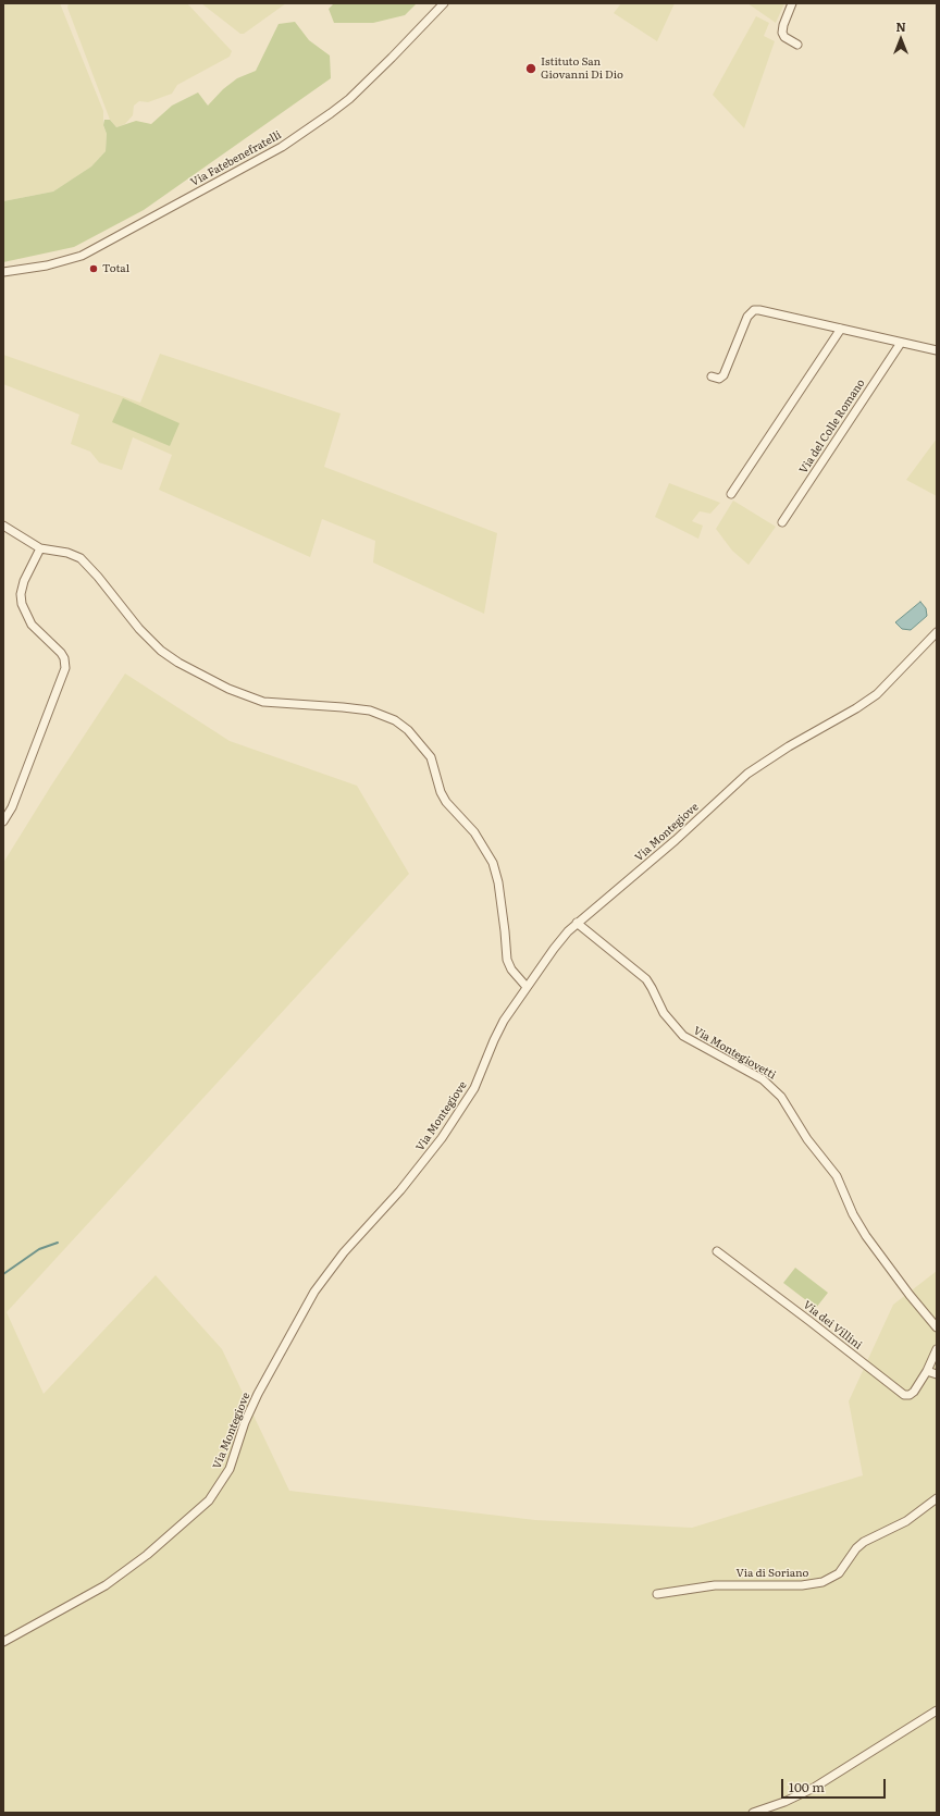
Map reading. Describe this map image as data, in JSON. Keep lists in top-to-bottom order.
{
  "streets": {
    "street": [
      "Via Fatebenefratelli",
      "Via del Colle Romano",
      "Via Montegiove",
      "Via Montegiovetti",
      "Via dei Villini",
      "Via di Soriano"
    ]
  },
  "crossings": [
    ["Via Montegiove", "Via Montegiovetti"]
  ],
  "places": ["Istituto San Giovanni Di Dio", "Total"],
  "scale_bar": "100 m",
  "north": "top"
}
